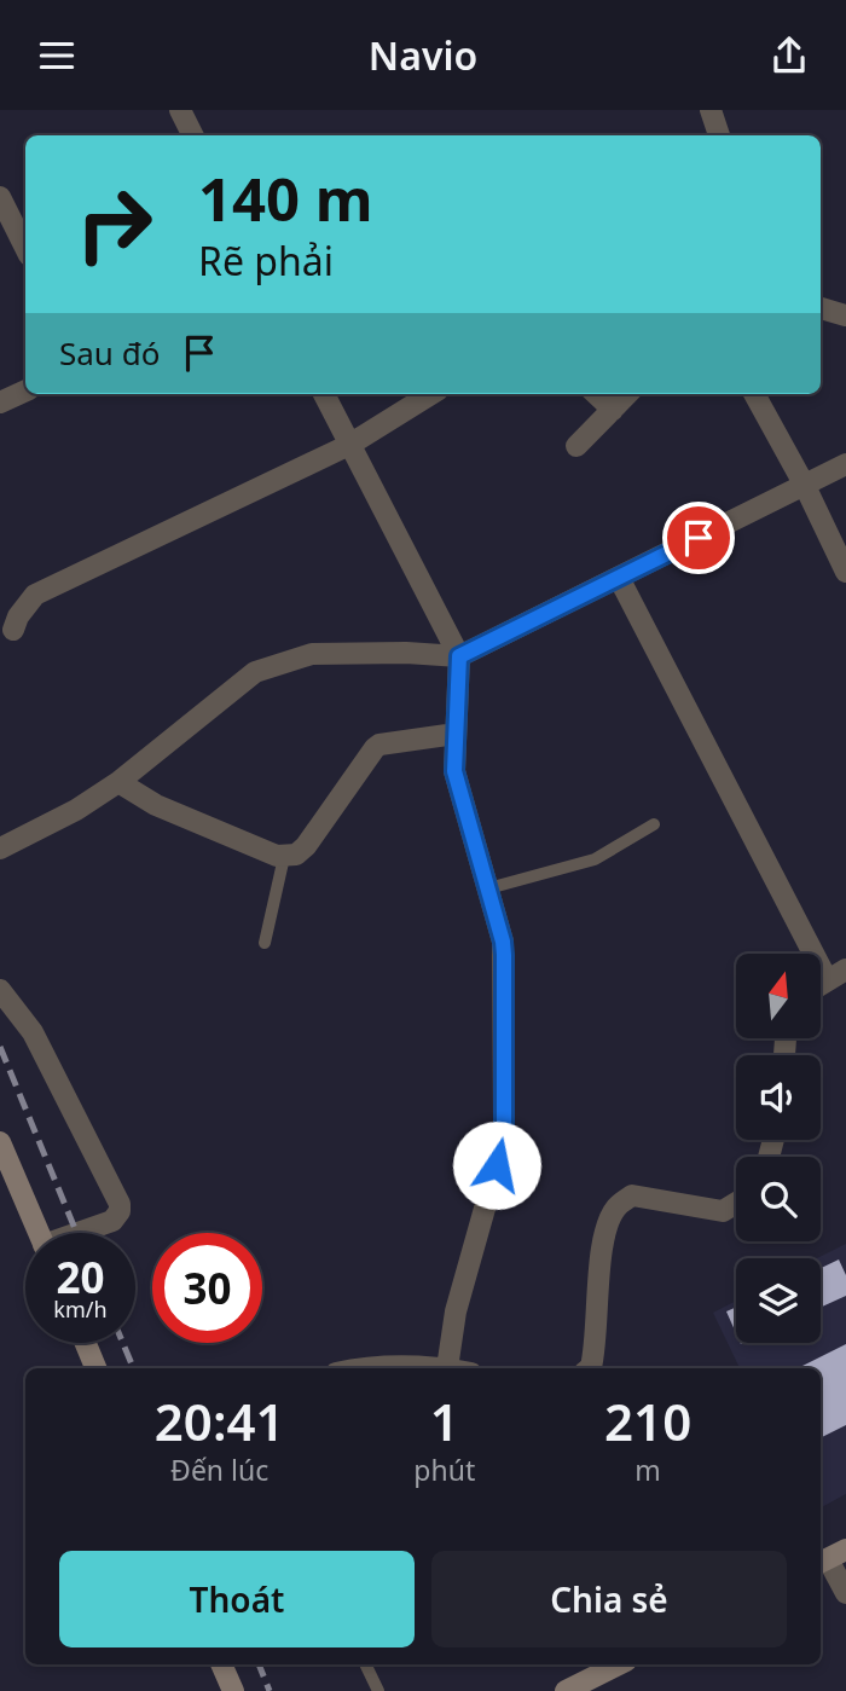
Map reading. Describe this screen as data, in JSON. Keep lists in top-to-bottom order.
{
  "north": "top",
  "page": {
    "header": "Navio",
    "turn": ["140 m", "Rẽ phải"],
    "then": "Sau đó",
    "speed": "20 km/h",
    "limit": "30",
    "eta": [
      "20:41",
      "Đến lúc",
      "1",
      "phút",
      "210",
      "m"
    ],
    "buttons": ["Thoát", "Chia sẻ"]
  }
}
